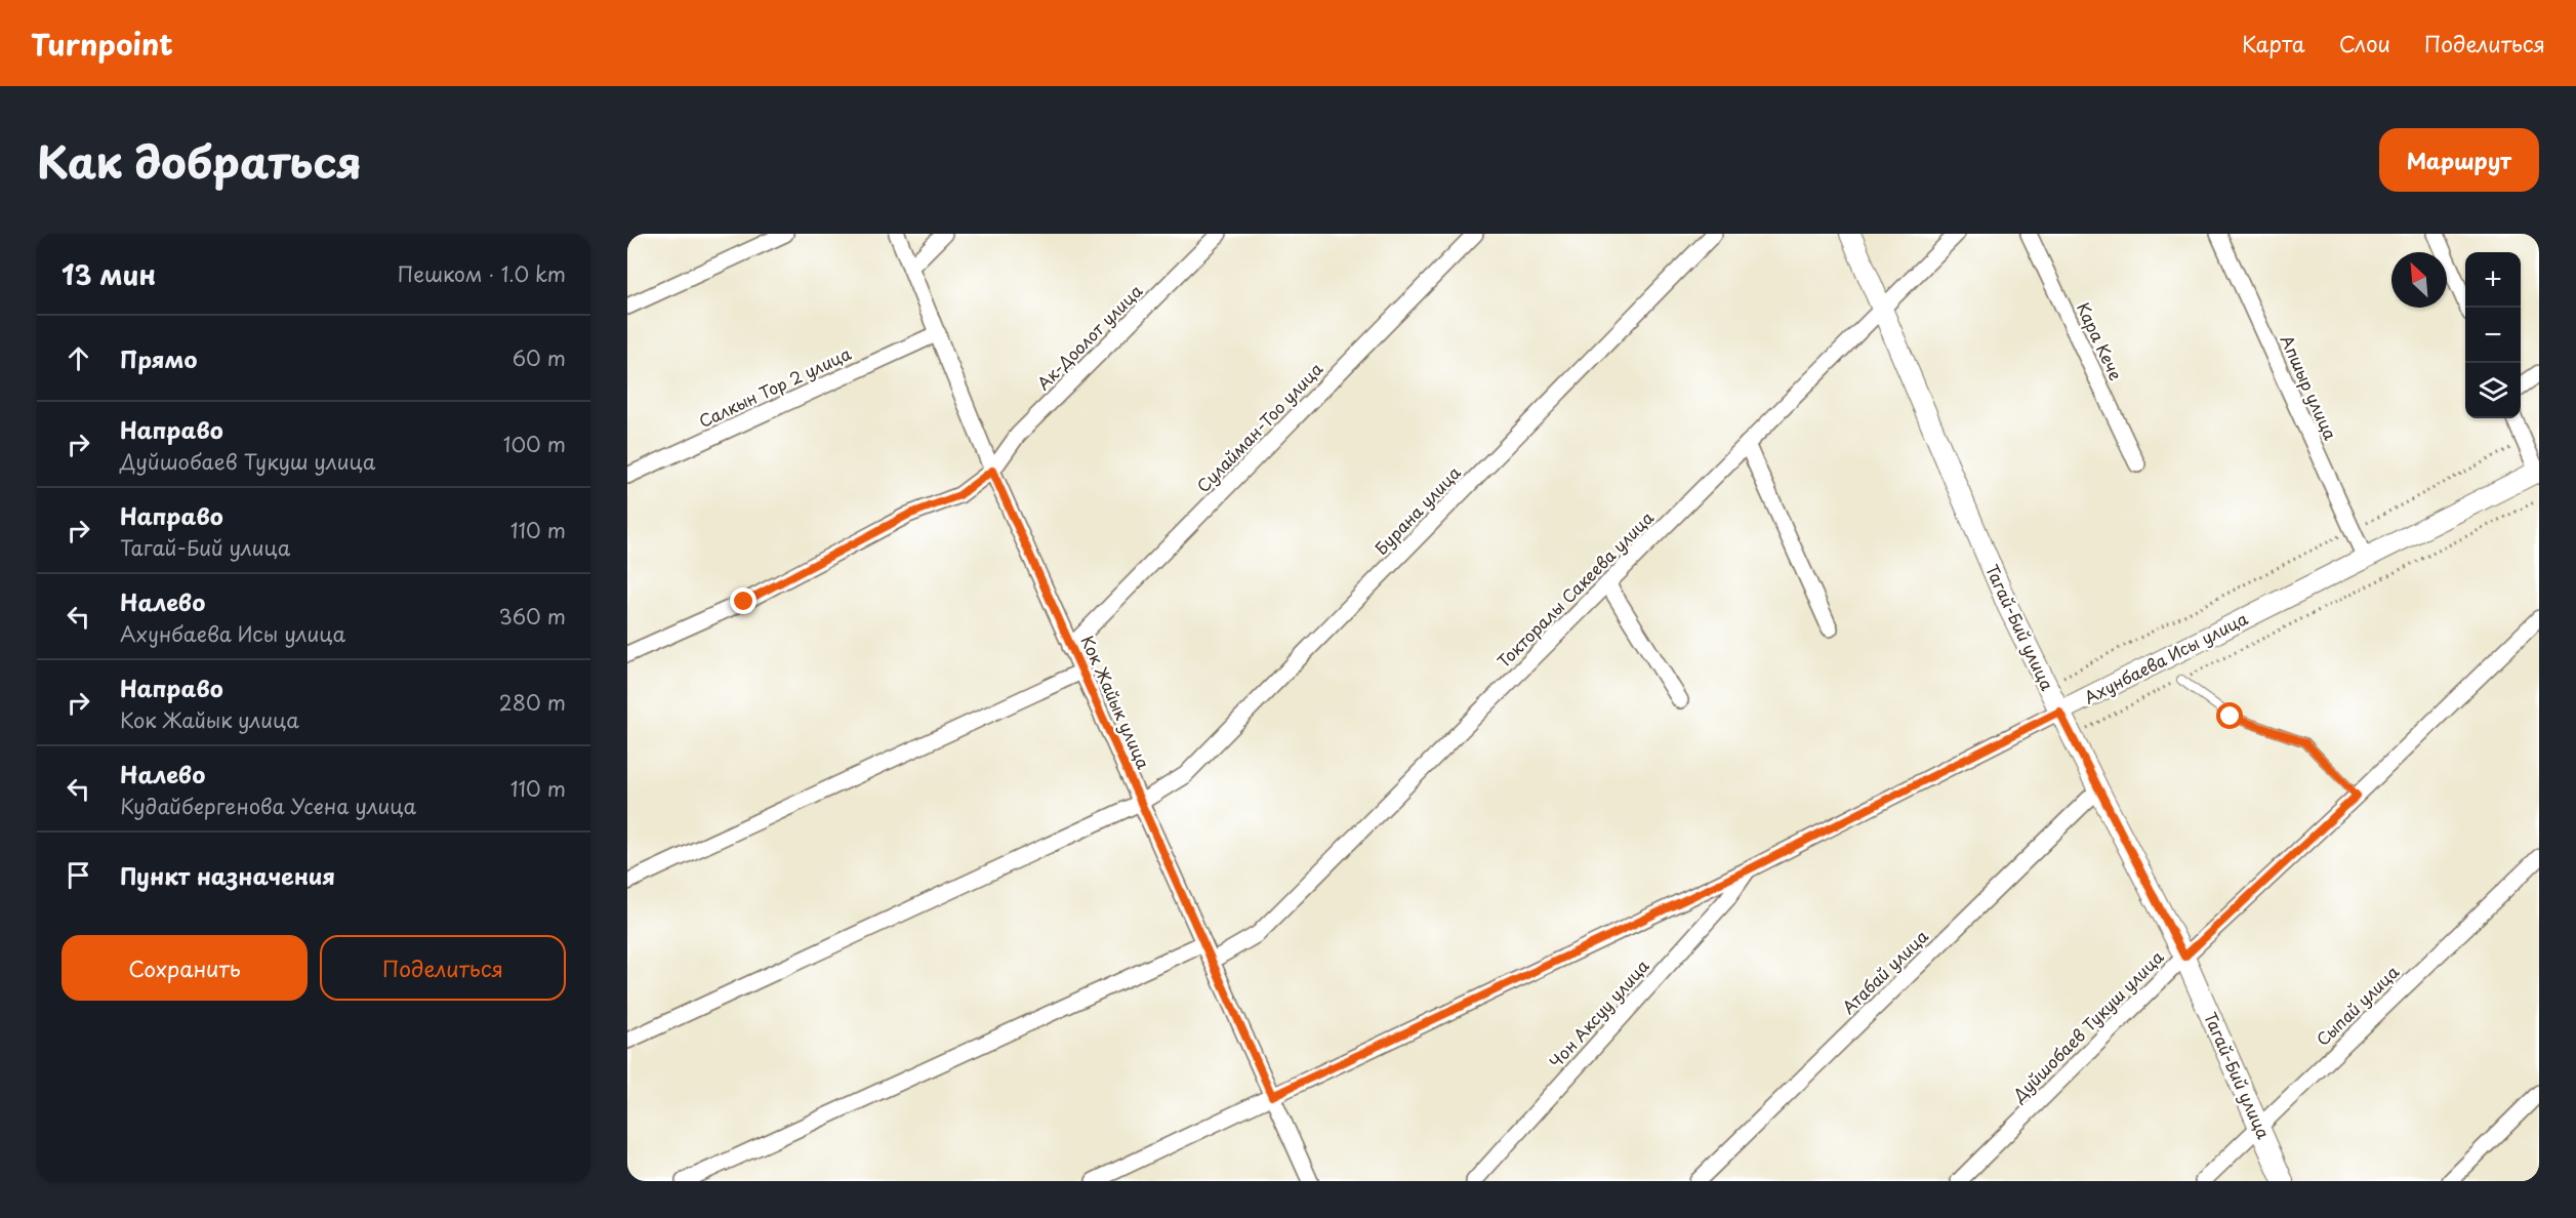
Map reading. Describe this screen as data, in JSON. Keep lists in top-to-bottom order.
{
  "streets": {
    "street": [
      "Ак-Доолот улица",
      "Кара Кече",
      "Салкын Тор 2 улица",
      "Апшыр улица",
      "Сулайман-Тоо улица",
      "Бурана улица",
      "Токторалы Сакеева улица",
      "Тагай-Бий улица",
      "Ахунбаева Исы улица",
      "Кок Жайык улица",
      "Атабай улица",
      "Сыпай улица",
      "Чон Аксуу улица",
      "Дуйшобаев Тукуш улица"
    ]
  },
  "crossings": [
    ["Ак-Доолот улица", "Кок Жайык улица"],
    ["Салкын Тор 2 улица", "Кок Жайык улица"],
    ["Апшыр улица", "Ахунбаева Исы улица"],
    ["Сулайман-Тоо улица", "Кок Жайык улица"],
    ["Бурана улица", "Кок Жайык улица"],
    ["Токторалы Сакеева улица", "Тагай-Бий улица"],
    ["Токторалы Сакеева улица", "Кок Жайык улица"],
    ["Тагай-Бий улица", "Ахунбаева Исы улица"],
    ["Тагай-Бий улица", "Атабай улица"],
    ["Тагай-Бий улица", "Сыпай улица"],
    ["Тагай-Бий улица", "Дуйшобаев Тукуш улица"],
    ["Ахунбаева Исы улица", "Кок Жайык улица"],
    ["Ахунбаева Исы улица", "Чон Аксуу улица"]
  ],
  "north": "top left",
  "page": {
    "header": "Turnpoint",
    "nav": ["Карта", "Слои", "Поделиться"],
    "title": "Как добраться",
    "buttons": [
      "Маршрут",
      ["Сохранить", "Поделиться"]
    ],
    "heading": ["13 мин", "Пешком · 1.0 km"],
    "map_buttons": ["+", "−"],
    "list": [
      ["Прямо", "60 m"],
      ["Направо", "Дуйшобаев Тукуш улица", "100 m"],
      ["Направо", "Тагай-Бий улица", "110 m"],
      ["Налево", "Ахунбаева Исы улица", "360 m"],
      ["Направо", "Кок Жайык улица", "280 m"],
      ["Налево", "Кудайбергенова Усена улица", "110 m"],
      "Пункт назначения"
    ]
  }
}
